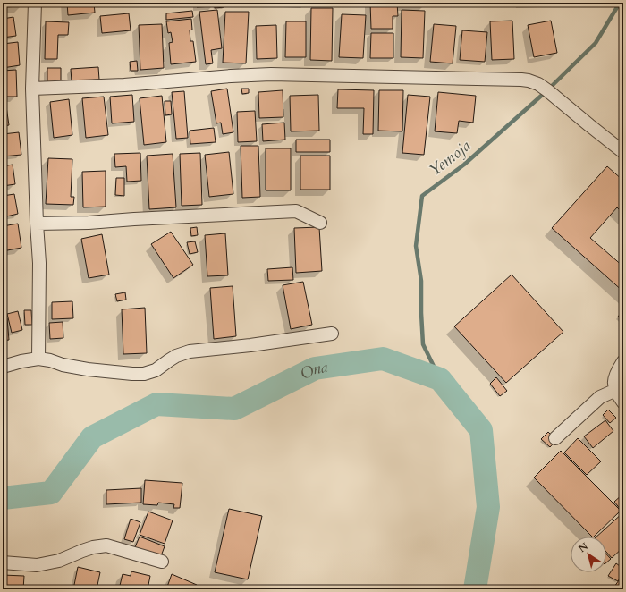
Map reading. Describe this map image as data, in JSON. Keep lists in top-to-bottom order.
{
  "water": ["Yemoja", "Ona"],
  "north": "top left"
}
